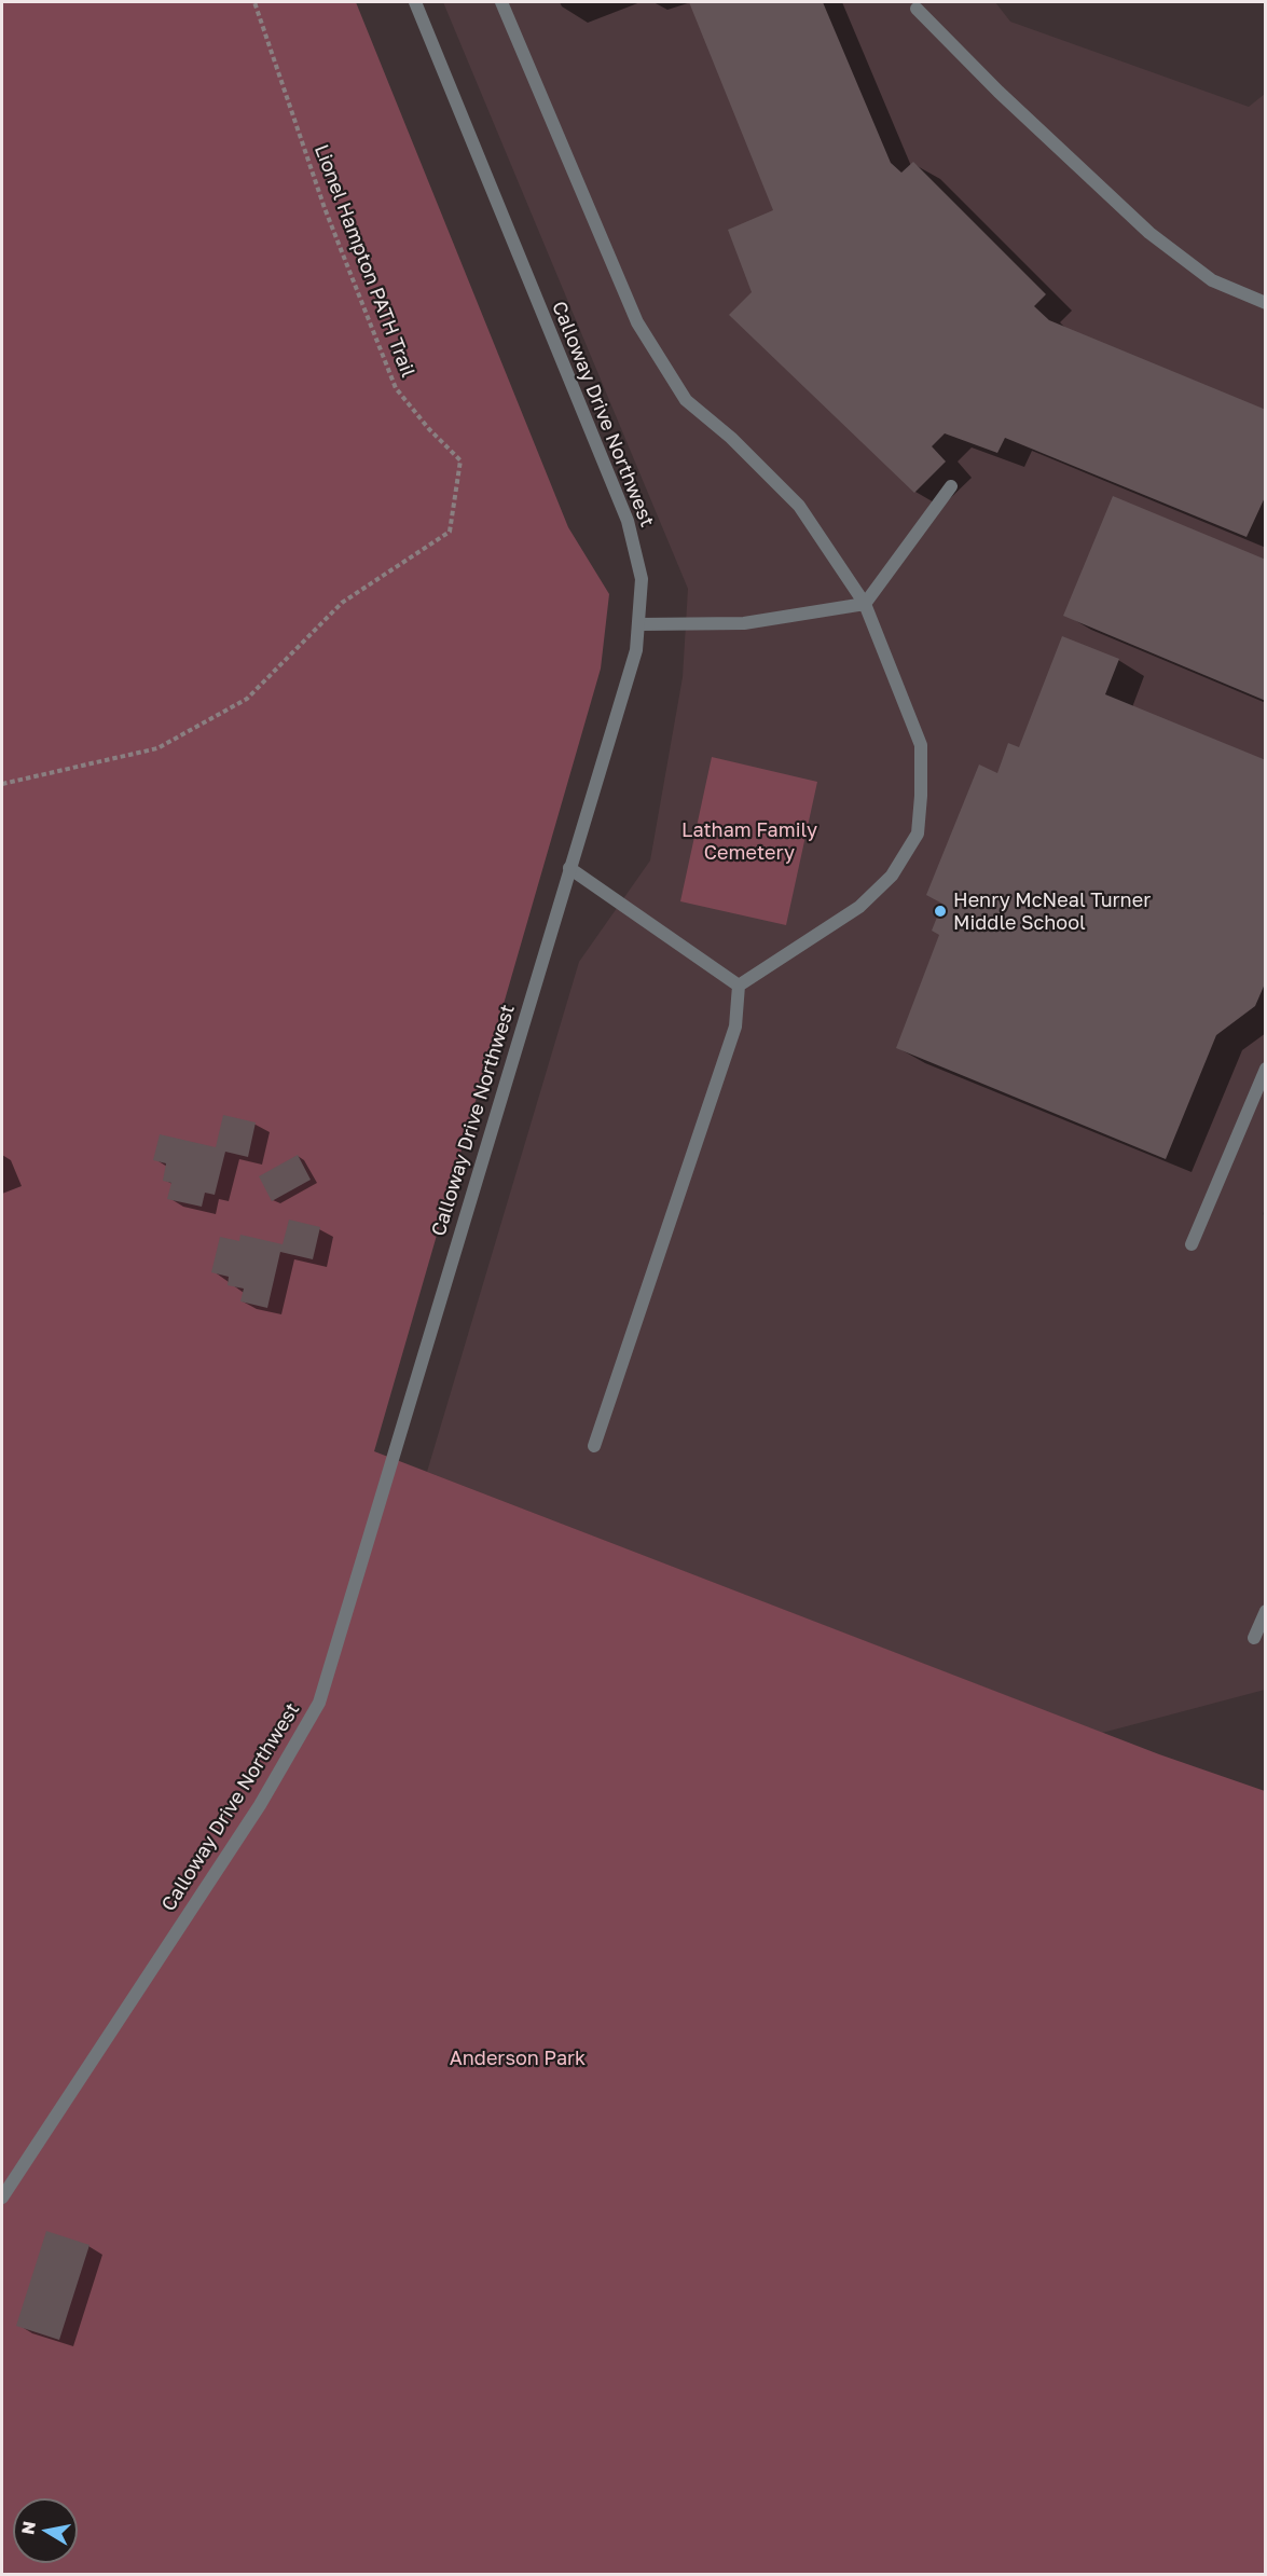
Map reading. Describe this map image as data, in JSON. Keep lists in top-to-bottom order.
{
  "streets": {
    "street": ["Calloway Drive Northwest"],
    "path": ["Lionel Hampton PATH Trail"]
  },
  "parks": ["Latham Family Cemetery", "Anderson Park"],
  "places": ["Henry McNeal Turner Middle School"],
  "north": "left"
}
